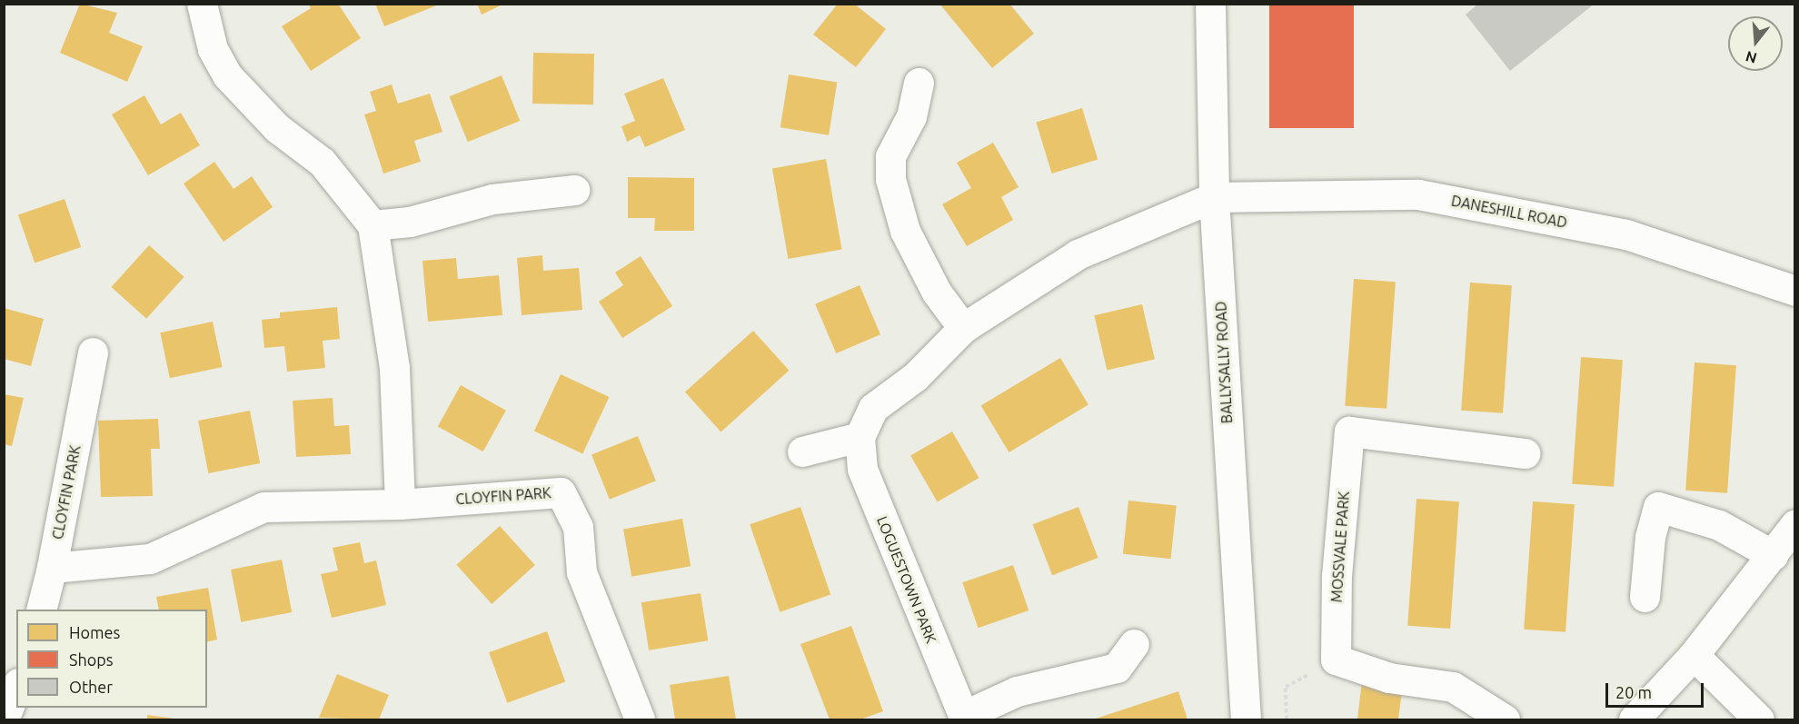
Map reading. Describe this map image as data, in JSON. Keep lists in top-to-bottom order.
{
  "streets": {
    "street": [
      "DANESHILL ROAD",
      "BALLYSALLY ROAD",
      "CLOYFIN PARK",
      "MOSSVALE PARK",
      "LOGUESTOWN PARK"
    ]
  },
  "crossings": [
    ["DANESHILL ROAD", "BALLYSALLY ROAD"]
  ],
  "legend": ["Homes", "Shops", "Other"],
  "scale_bar": "20 m",
  "north": "bottom"
}
